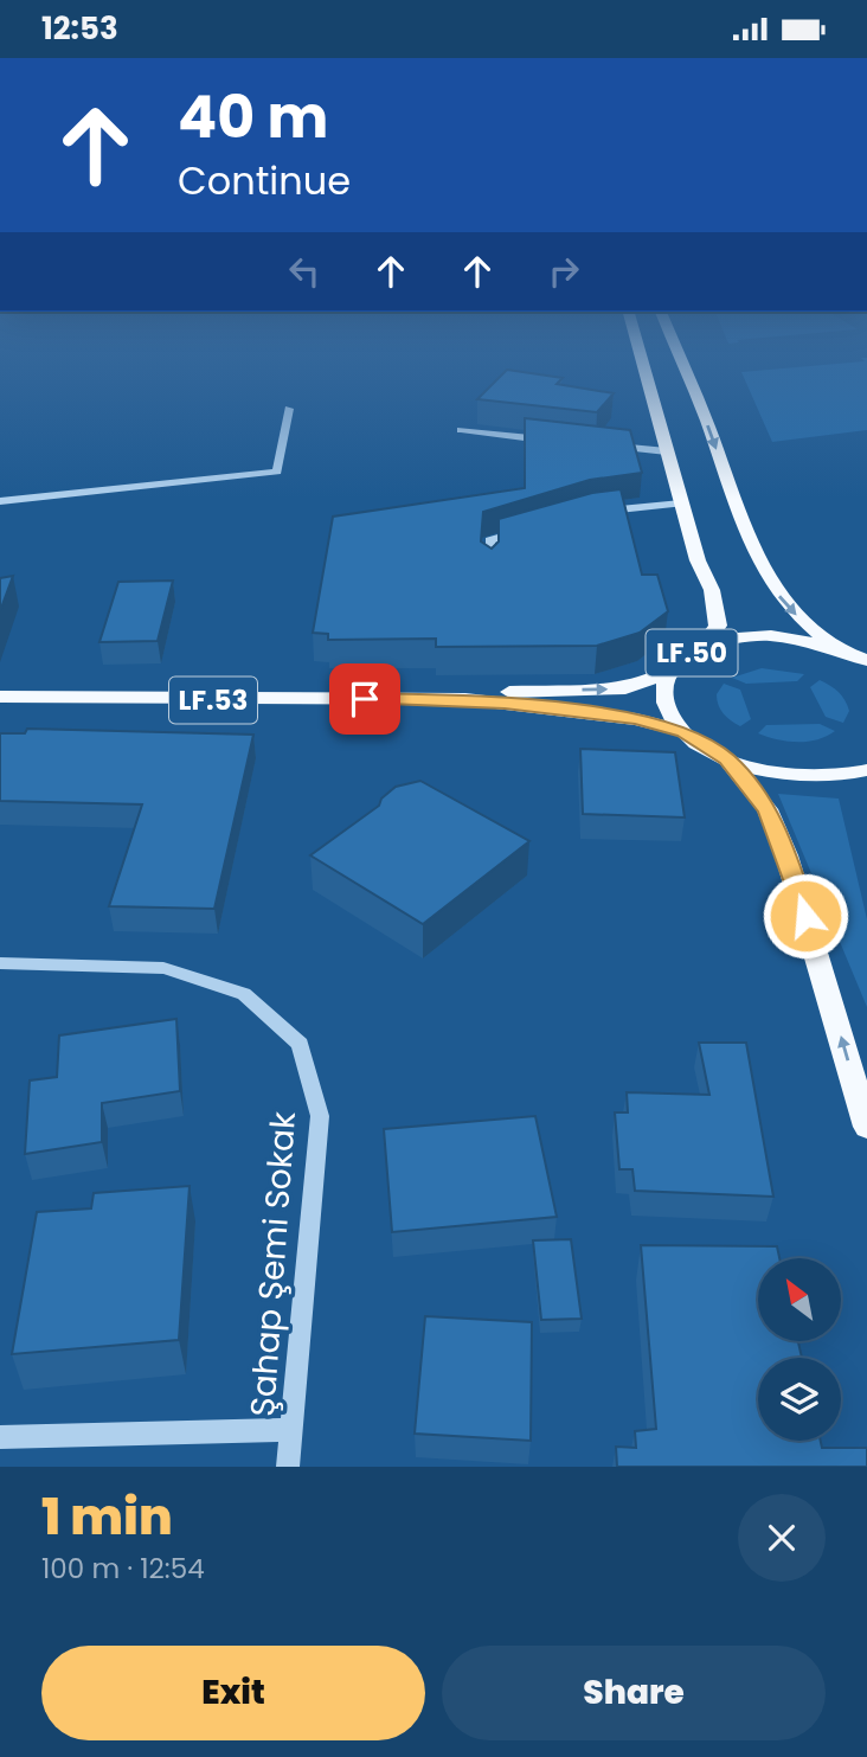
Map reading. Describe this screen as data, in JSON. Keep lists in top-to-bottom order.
{
  "streets": {
    "main road": ["LF.50", "LF.53"],
    "street": ["Şahap Şemi Sokak"]
  },
  "crossings": [
    ["LF.50", "LF.53"]
  ],
  "north": "top left",
  "page": {
    "status": "12:53",
    "turn": ["40 m", "Continue"],
    "heading": ["1 min", "100 m · 12:54"],
    "buttons": ["Exit", "Share"]
  }
}
